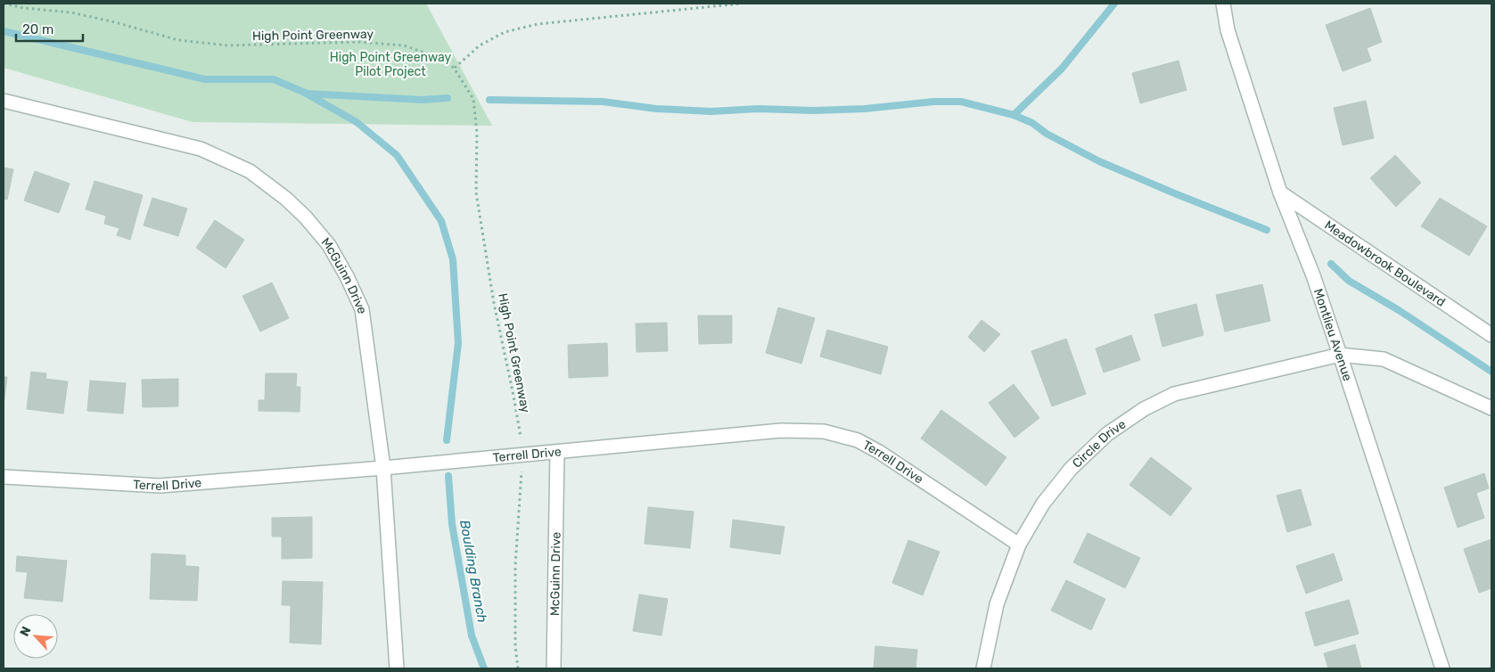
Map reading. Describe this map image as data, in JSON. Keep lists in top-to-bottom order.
{
  "streets": {
    "street": [
      "Meadowbrook Boulevard",
      "McGuinn Drive",
      "Montlieu Avenue",
      "Circle Drive",
      "Terrell Drive"
    ],
    "path": ["High Point Greenway"]
  },
  "crossings": [
    ["Meadowbrook Boulevard", "Montlieu Avenue"],
    ["McGuinn Drive", "Terrell Drive"],
    ["Montlieu Avenue", "Circle Drive"],
    ["Circle Drive", "Terrell Drive"]
  ],
  "water": ["Boulding Branch"],
  "parks": ["High Point Greenway Pilot Project"],
  "scale_bar": "20 m",
  "north": "top left"
}
